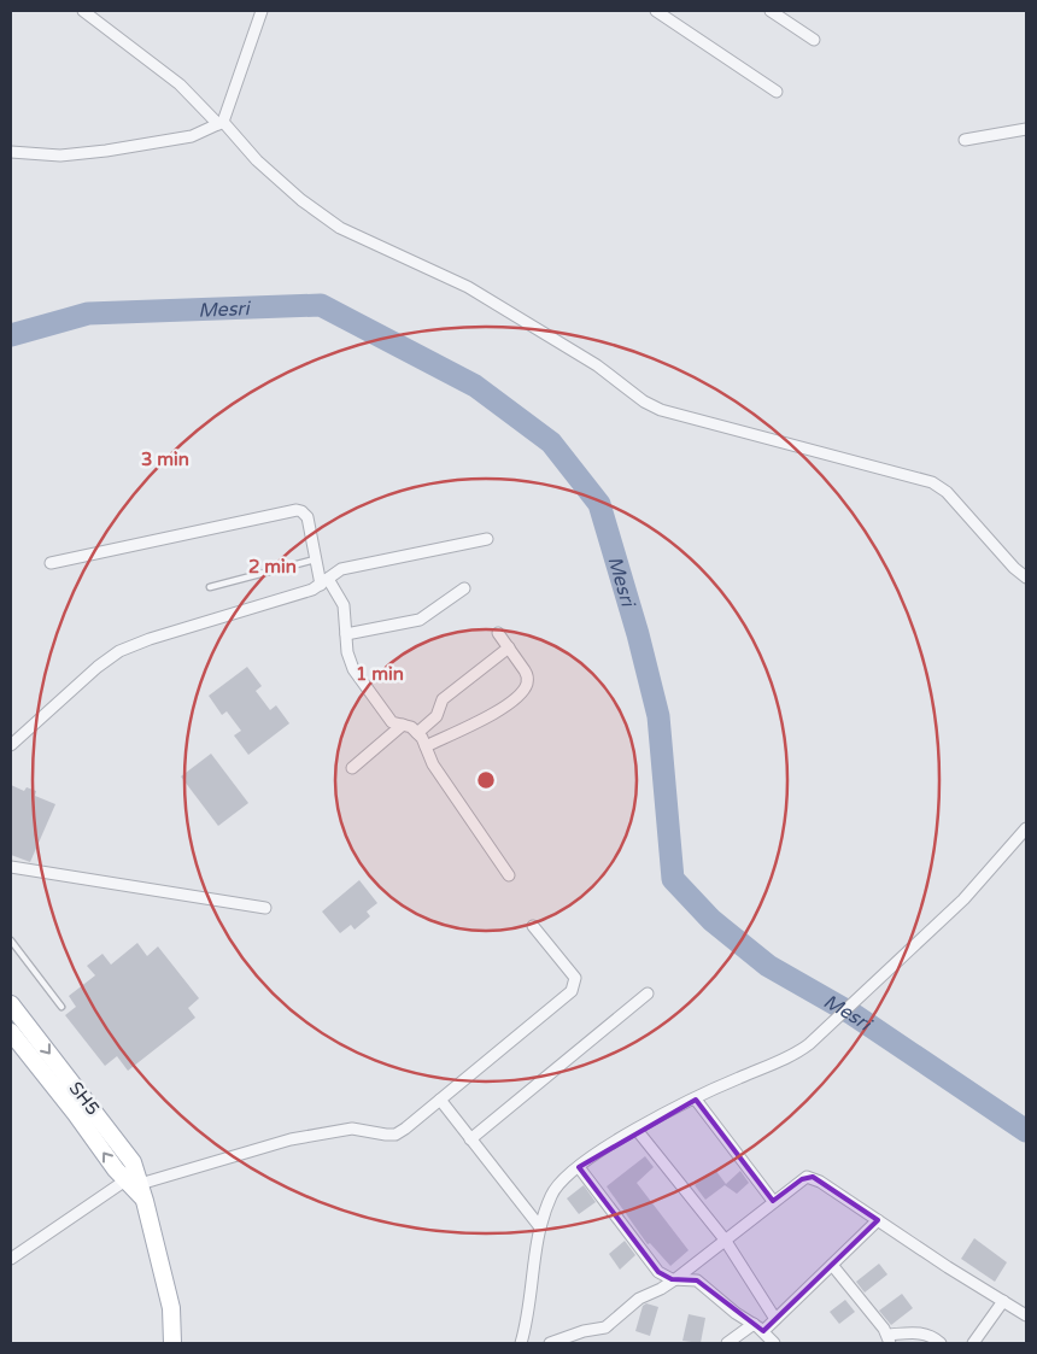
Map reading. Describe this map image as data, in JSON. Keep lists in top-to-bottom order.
{
  "streets": {
    "main road": ["SH5"]
  },
  "water": ["Mesri"],
  "rings": ["3 min", "2 min", "1 min"]
}
